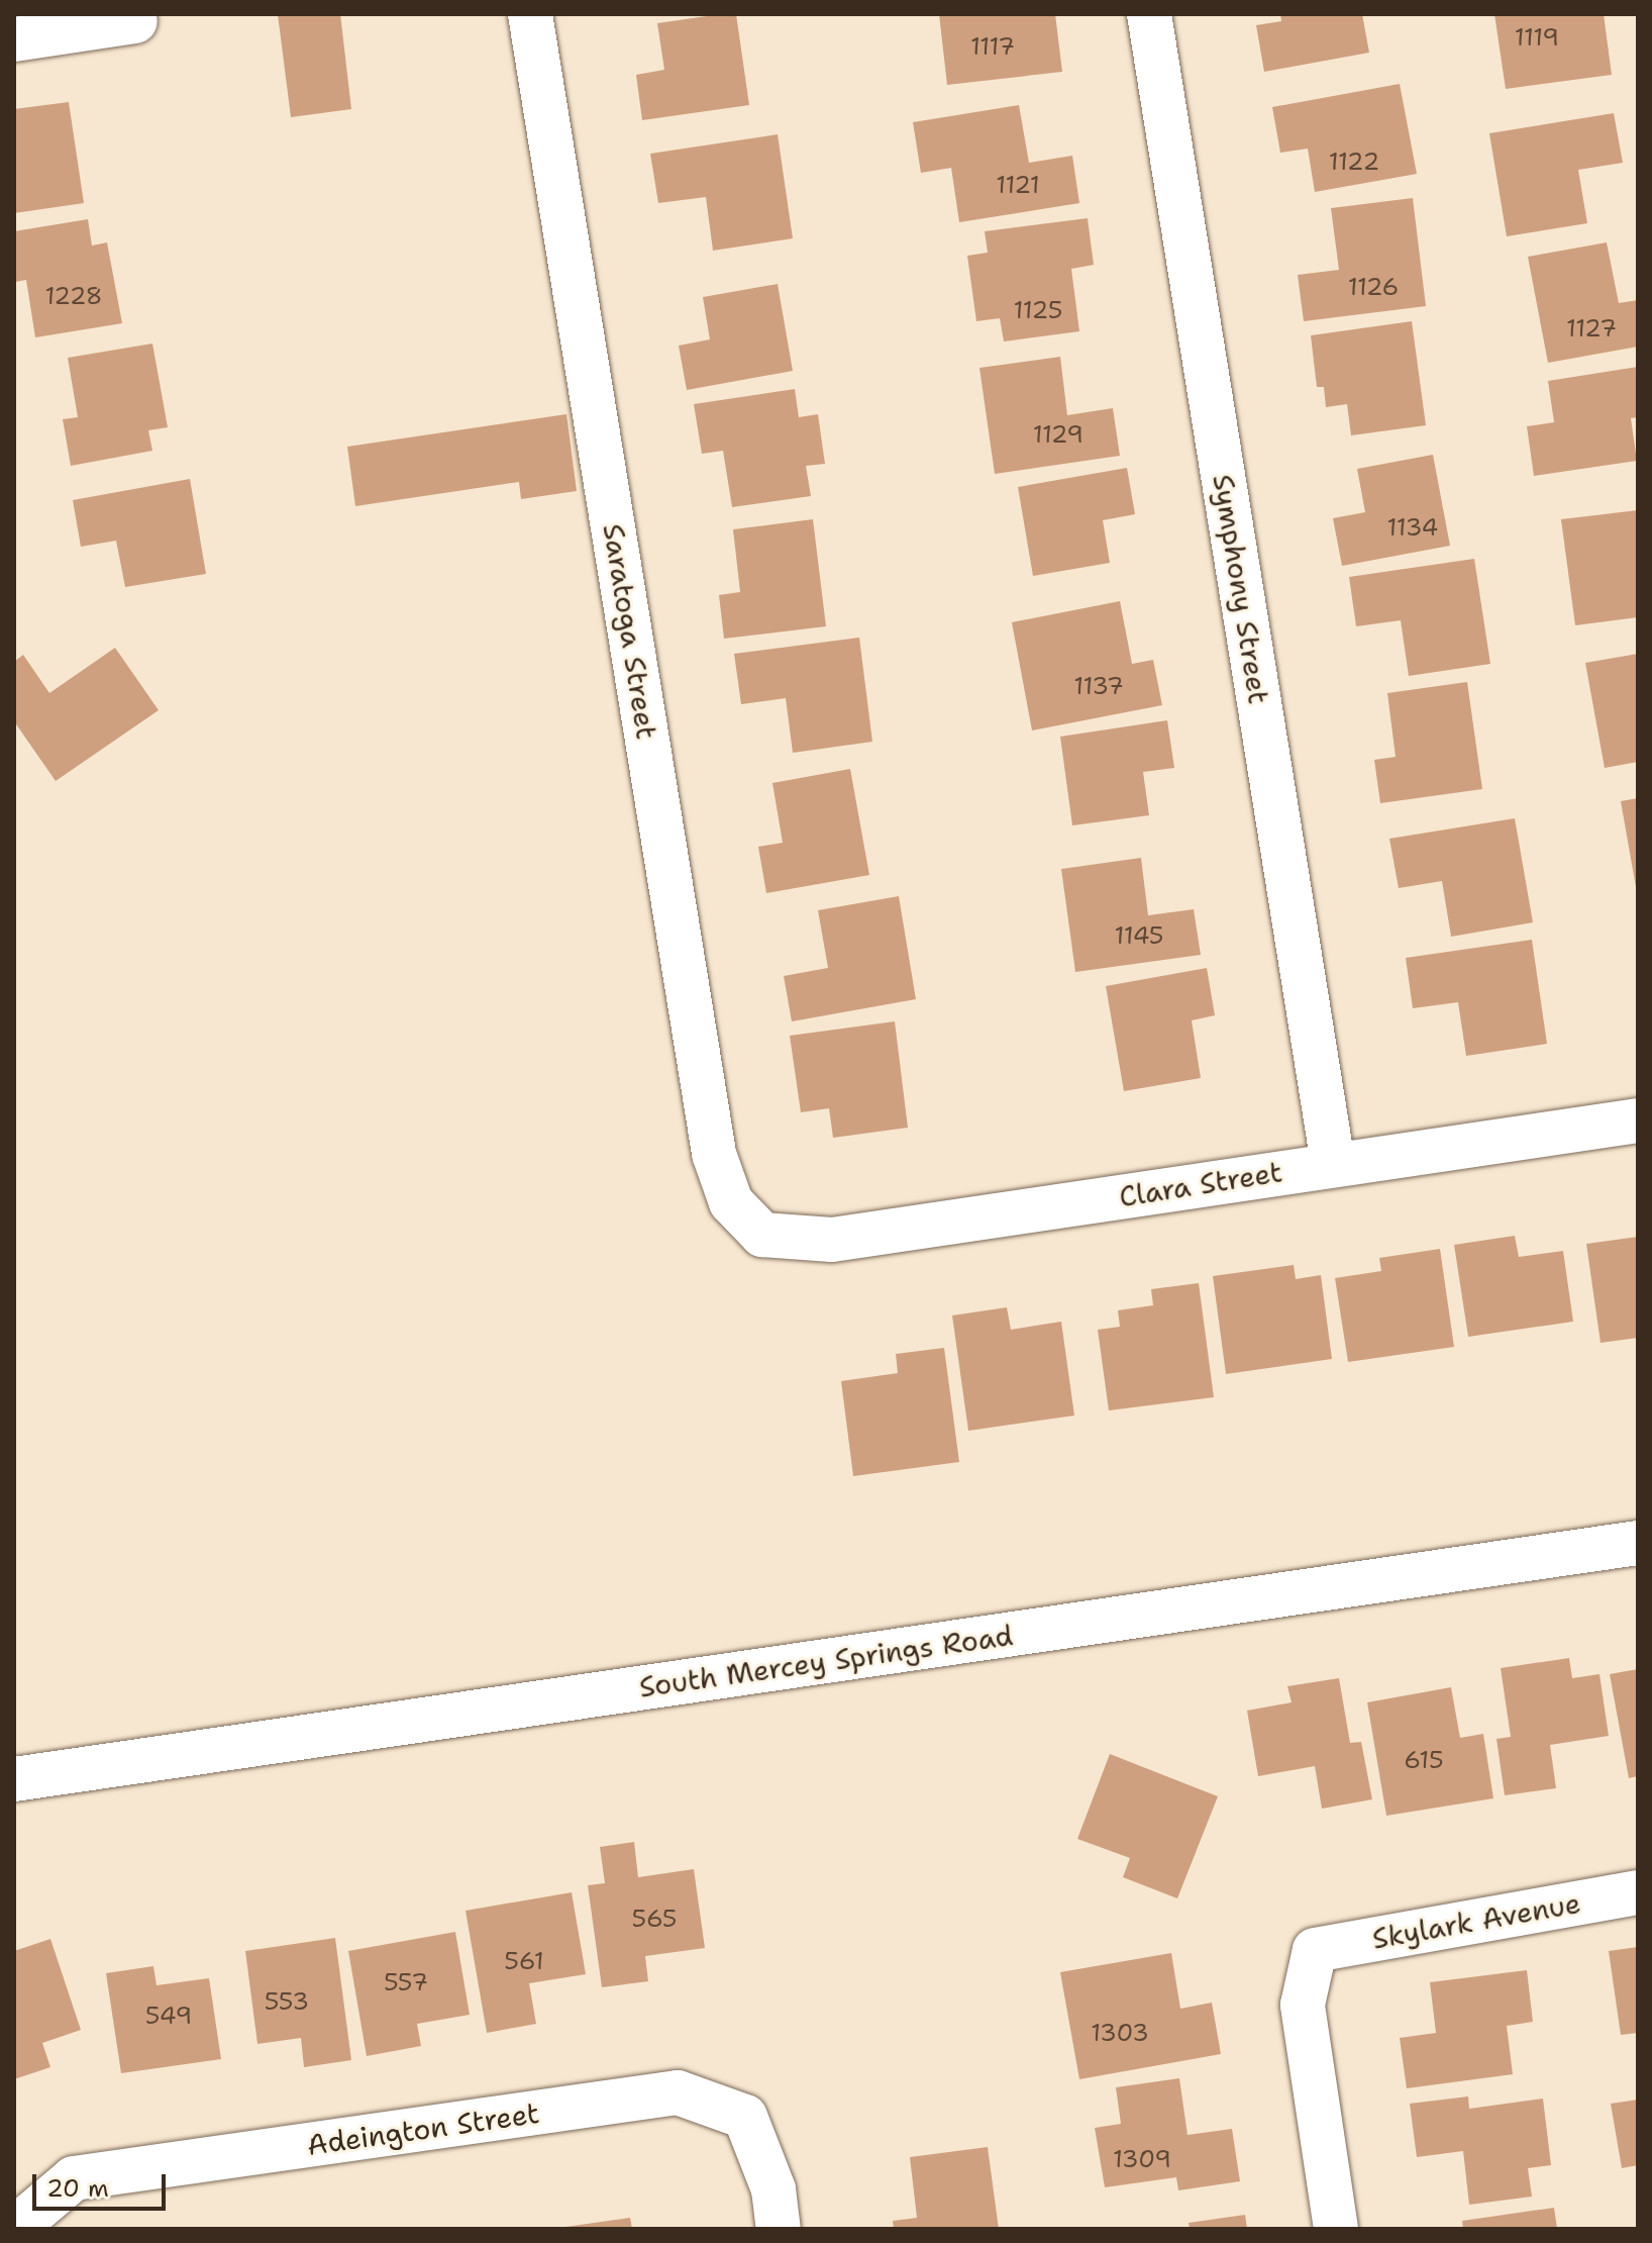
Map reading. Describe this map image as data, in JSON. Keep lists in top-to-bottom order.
{
  "streets": {
    "street": [
      "Symphony Street",
      "Saratoga Street",
      "Clara Street",
      "South Mercey Springs Road",
      "Skylark Avenue",
      "Adeington Street"
    ]
  },
  "crossings": [
    ["Symphony Street", "Clara Street"],
    ["Saratoga Street", "Clara Street"]
  ],
  "house_numbers": [
    "1119",
    "1117",
    "1122",
    "1121",
    "1126",
    "1228",
    "1125",
    "1127",
    "1129",
    "1134",
    "1137",
    "1145",
    "615",
    "565",
    "561",
    "557",
    "553",
    "549",
    "1303",
    "1309"
  ],
  "scale_bar": "20 m"
}
